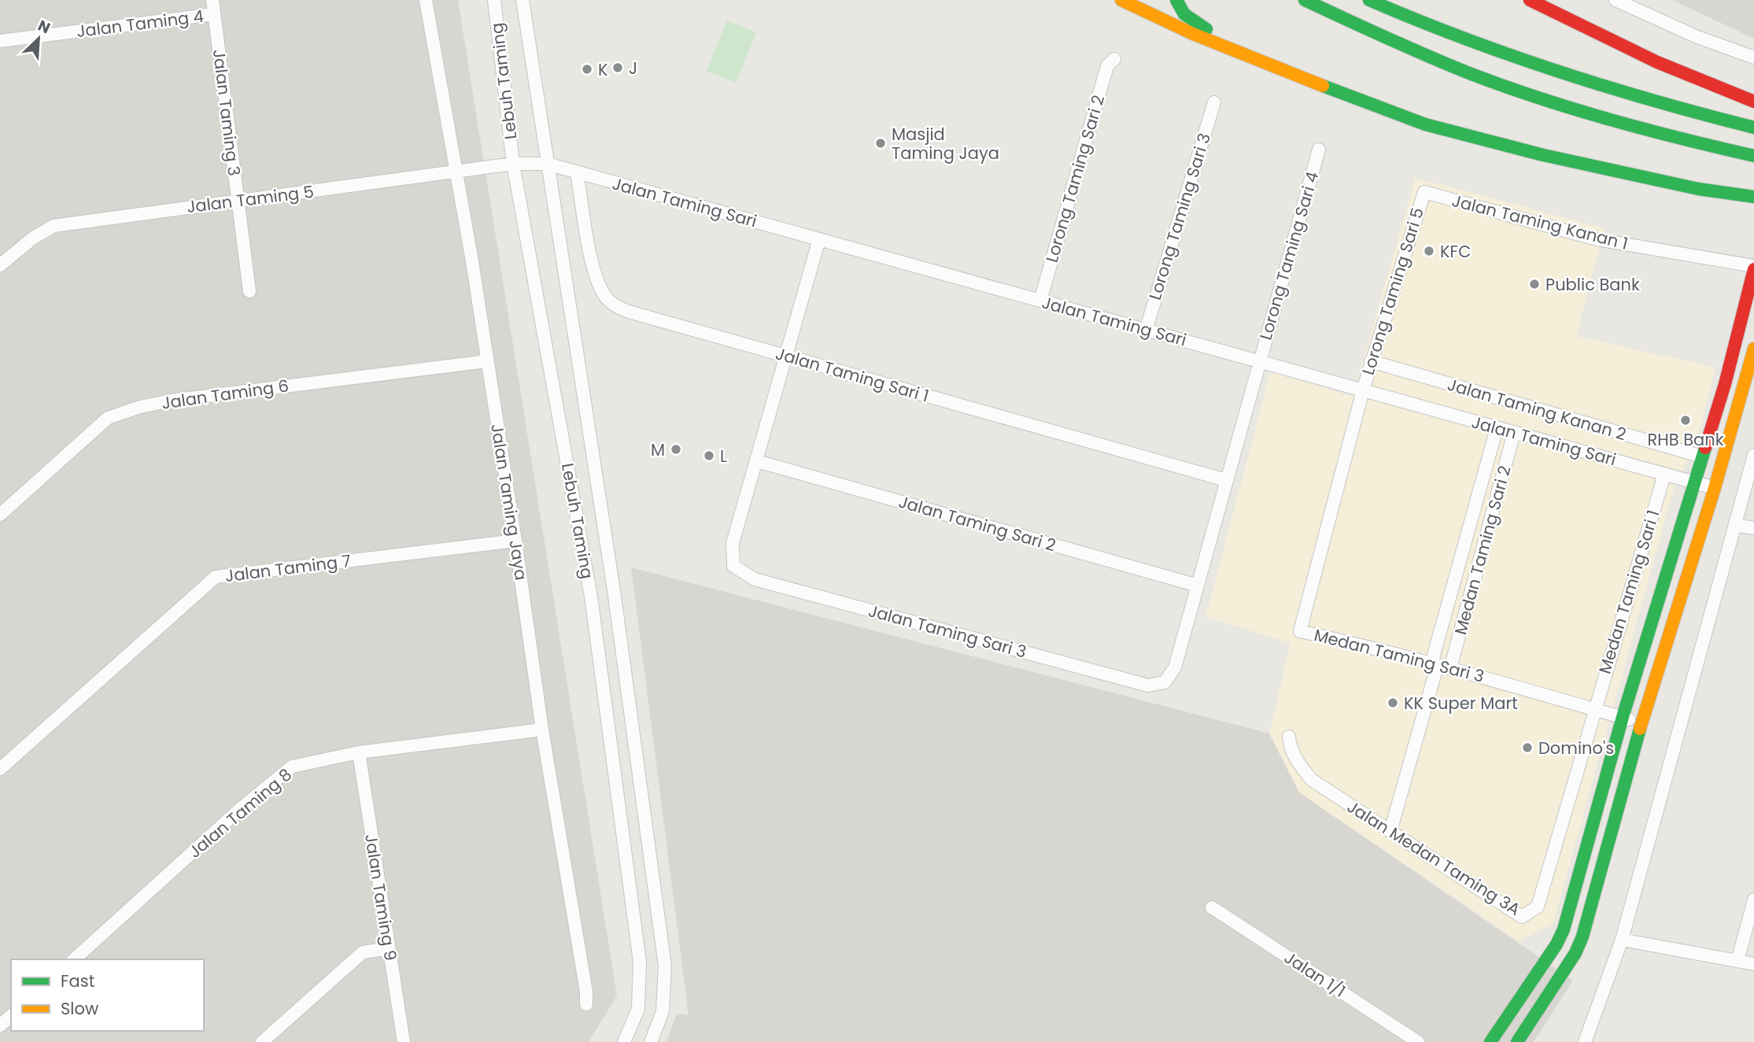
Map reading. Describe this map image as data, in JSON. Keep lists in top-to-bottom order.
{
  "streets": {
    "street": [
      "Jalan Taming 4",
      "Lebuh Taming",
      "Jalan Taming 3",
      "Lorong Taming Sari 2",
      "Jalan Taming 5",
      "Jalan Taming Sari",
      "Lorong Taming Sari 3",
      "Jalan Taming Kanan 1",
      "Lorong Taming Sari 4",
      "Lorong Taming Sari 5",
      "Jalan Taming Sari 1",
      "Jalan Taming 6",
      "Jalan Taming Kanan 2",
      "Jalan Taming Jaya",
      "Jalan Taming Sari 2",
      "Medan Taming Sari 2",
      "Jalan Taming 7",
      "Medan Taming Sari 1",
      "Jalan Taming Sari 3",
      "Medan Taming Sari 3",
      "Jalan Taming 8",
      "Jalan Medan Taming 3A",
      "Jalan Taming 9",
      "Jalan 1/1"
    ]
  },
  "crossings": [
    ["Jalan Taming 4", "Jalan Taming 3"],
    ["Lebuh Taming", "Jalan Taming 5"],
    ["Lebuh Taming", "Jalan Taming Sari"],
    ["Jalan Taming 3", "Jalan Taming 5"],
    ["Lorong Taming Sari 2", "Jalan Taming Sari"],
    ["Jalan Taming 5", "Jalan Taming Sari"],
    ["Jalan Taming 5", "Jalan Taming Jaya"],
    ["Jalan Taming Sari", "Lorong Taming Sari 3"],
    ["Jalan Taming Sari", "Lorong Taming Sari 4"],
    ["Jalan Taming Sari", "Lorong Taming Sari 5"],
    ["Jalan Taming Sari", "Jalan Taming Sari 1"],
    ["Jalan Taming Sari", "Medan Taming Sari 2"],
    ["Jalan Taming Sari", "Medan Taming Sari 1"],
    ["Jalan Taming Sari", "Medan Taming Sari 3"],
    ["Jalan Taming Kanan 1", "Lorong Taming Sari 5"],
    ["Lorong Taming Sari 4", "Jalan Taming Sari 1"],
    ["Lorong Taming Sari 4", "Jalan Taming Sari 2"],
    ["Lorong Taming Sari 4", "Jalan Taming Sari 3"],
    ["Lorong Taming Sari 5", "Jalan Taming Kanan 2"],
    ["Lorong Taming Sari 5", "Medan Taming Sari 3"],
    ["Jalan Taming 6", "Jalan Taming Jaya"],
    ["Jalan Taming Jaya", "Jalan Taming 7"],
    ["Jalan Taming Jaya", "Jalan Taming 8"],
    ["Jalan Taming Sari 2", "Jalan Taming Sari 3"],
    ["Medan Taming Sari 2", "Medan Taming Sari 3"],
    ["Medan Taming Sari 2", "Jalan Medan Taming 3A"],
    ["Medan Taming Sari 1", "Medan Taming Sari 3"],
    ["Medan Taming Sari 1", "Jalan Medan Taming 3A"],
    ["Medan Taming Sari 3", "Jalan Medan Taming 3A"],
    ["Jalan Taming 8", "Jalan Taming 9"]
  ],
  "places": [
    "J",
    "K",
    "Masjid Taming Jaya",
    "KFC",
    "Public Bank",
    "RHB Bank",
    "M",
    "L",
    "KK Super Mart",
    "Domino's"
  ],
  "legend": ["Fast", "Slow"],
  "north": "top right"
}
